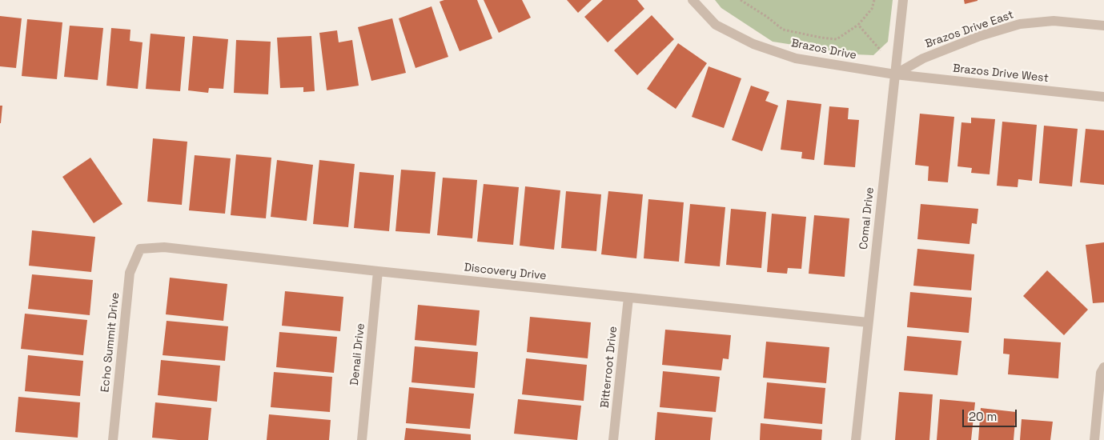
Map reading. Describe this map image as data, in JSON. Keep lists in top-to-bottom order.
{
  "streets": {
    "street": [
      "Brazos Drive East",
      "Brazos Drive",
      "Brazos Drive West",
      "Comal Drive",
      "Discovery Drive",
      "Echo Summit Drive",
      "Denali Drive",
      "Bitterroot Drive"
    ]
  },
  "crossings": [
    ["Brazos Drive East", "Brazos Drive"],
    ["Brazos Drive East", "Brazos Drive West"],
    ["Brazos Drive East", "Comal Drive"],
    ["Brazos Drive", "Brazos Drive West"],
    ["Brazos Drive", "Comal Drive"],
    ["Brazos Drive West", "Comal Drive"],
    ["Comal Drive", "Discovery Drive"],
    ["Discovery Drive", "Echo Summit Drive"],
    ["Discovery Drive", "Denali Drive"],
    ["Discovery Drive", "Bitterroot Drive"]
  ],
  "scale_bar": "20 m"
}
